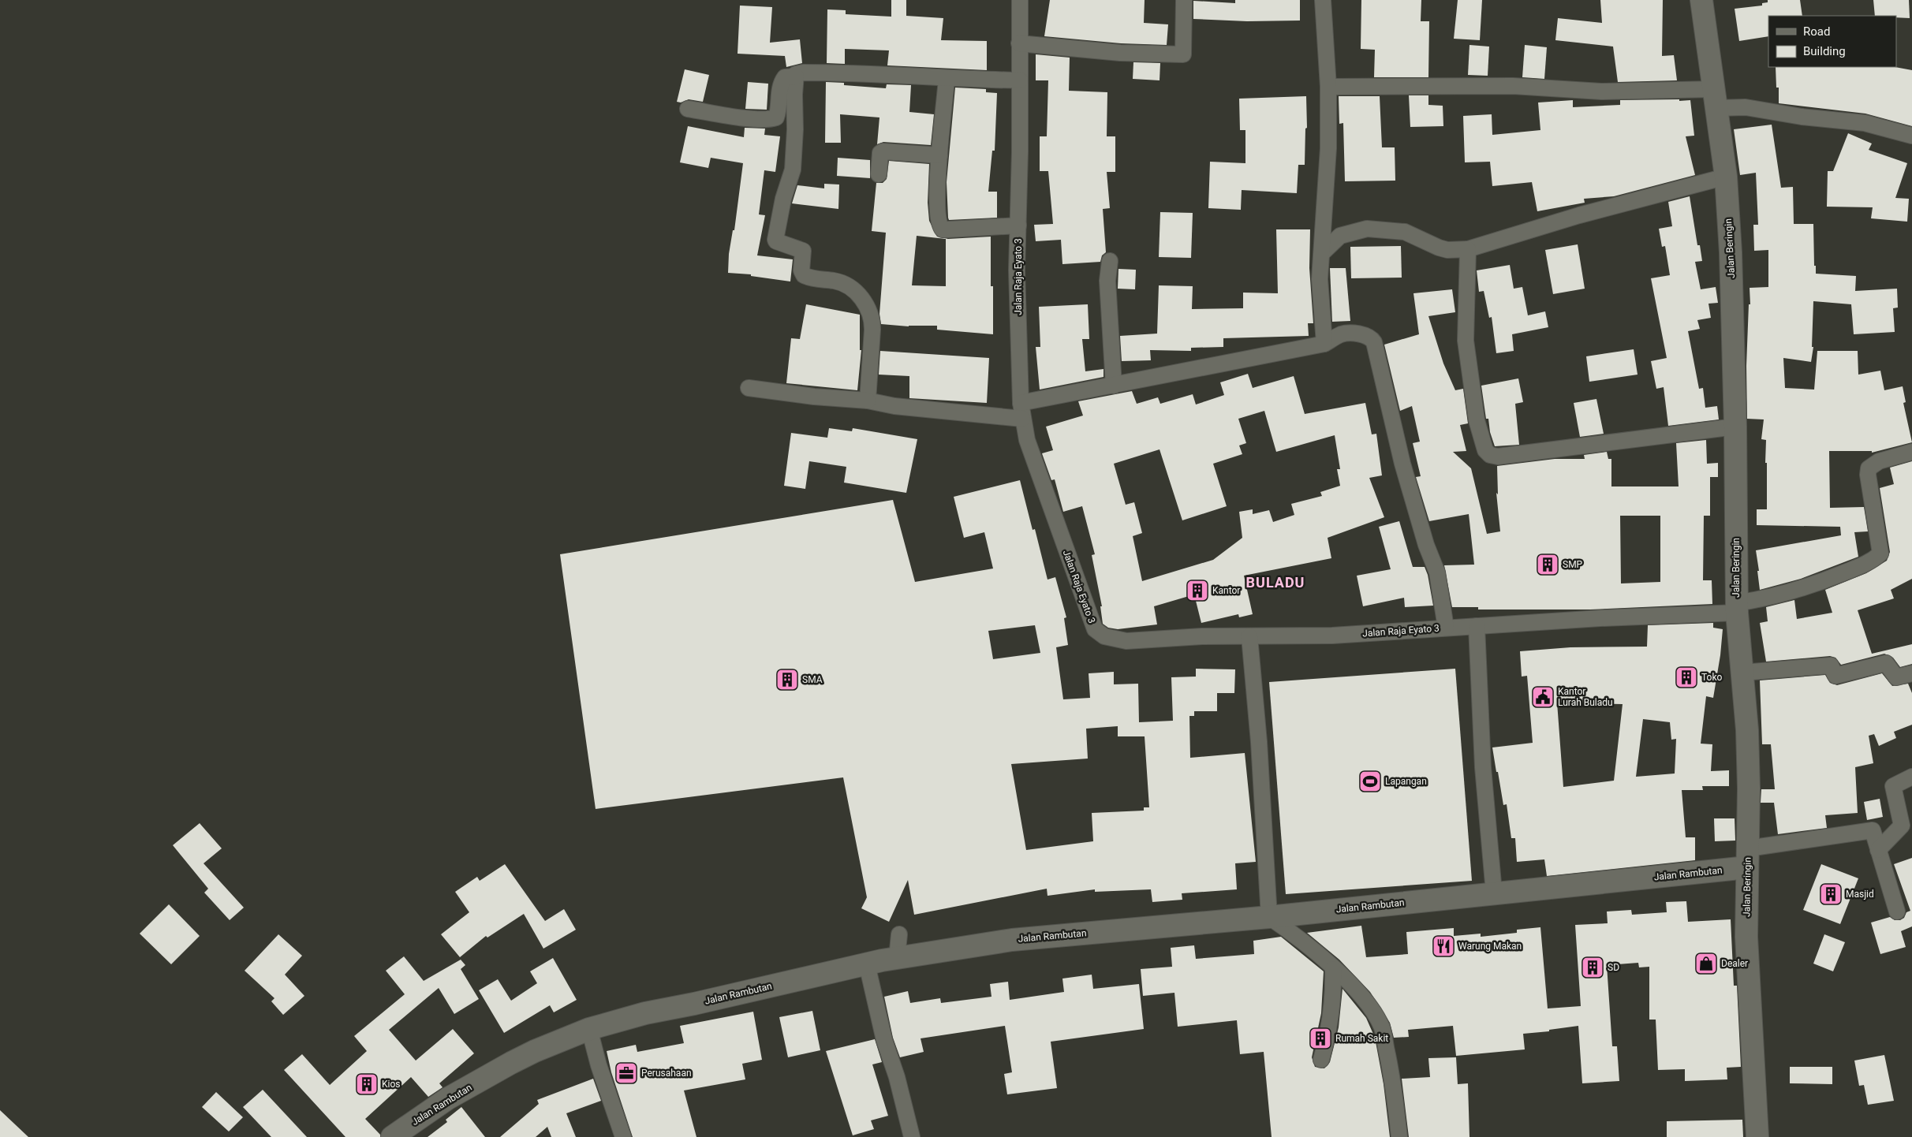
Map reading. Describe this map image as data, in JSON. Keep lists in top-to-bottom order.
{
  "streets": {
    "street": ["Jalan Beringin", "Jalan Raja Eyato 3", "Jalan Rambutan"]
  },
  "crossings": [
    ["Jalan Beringin", "Jalan Raja Eyato 3"],
    ["Jalan Beringin", "Jalan Rambutan"]
  ],
  "districts": ["BULADU"],
  "places": {
    "building": [
      "SMP",
      "Kantor",
      "Toko",
      "SMA",
      "Masjid",
      "SD",
      "Rumah Sakit",
      "Kios"
    ],
    "public building": ["Kantor Lurah Buladu"],
    "sports": ["Lapangan"],
    "restaurant": ["Warung Makan"],
    "shop": ["Dealer"],
    "office": ["Perusahaan"]
  },
  "legend": ["Road", "Building"]
}
